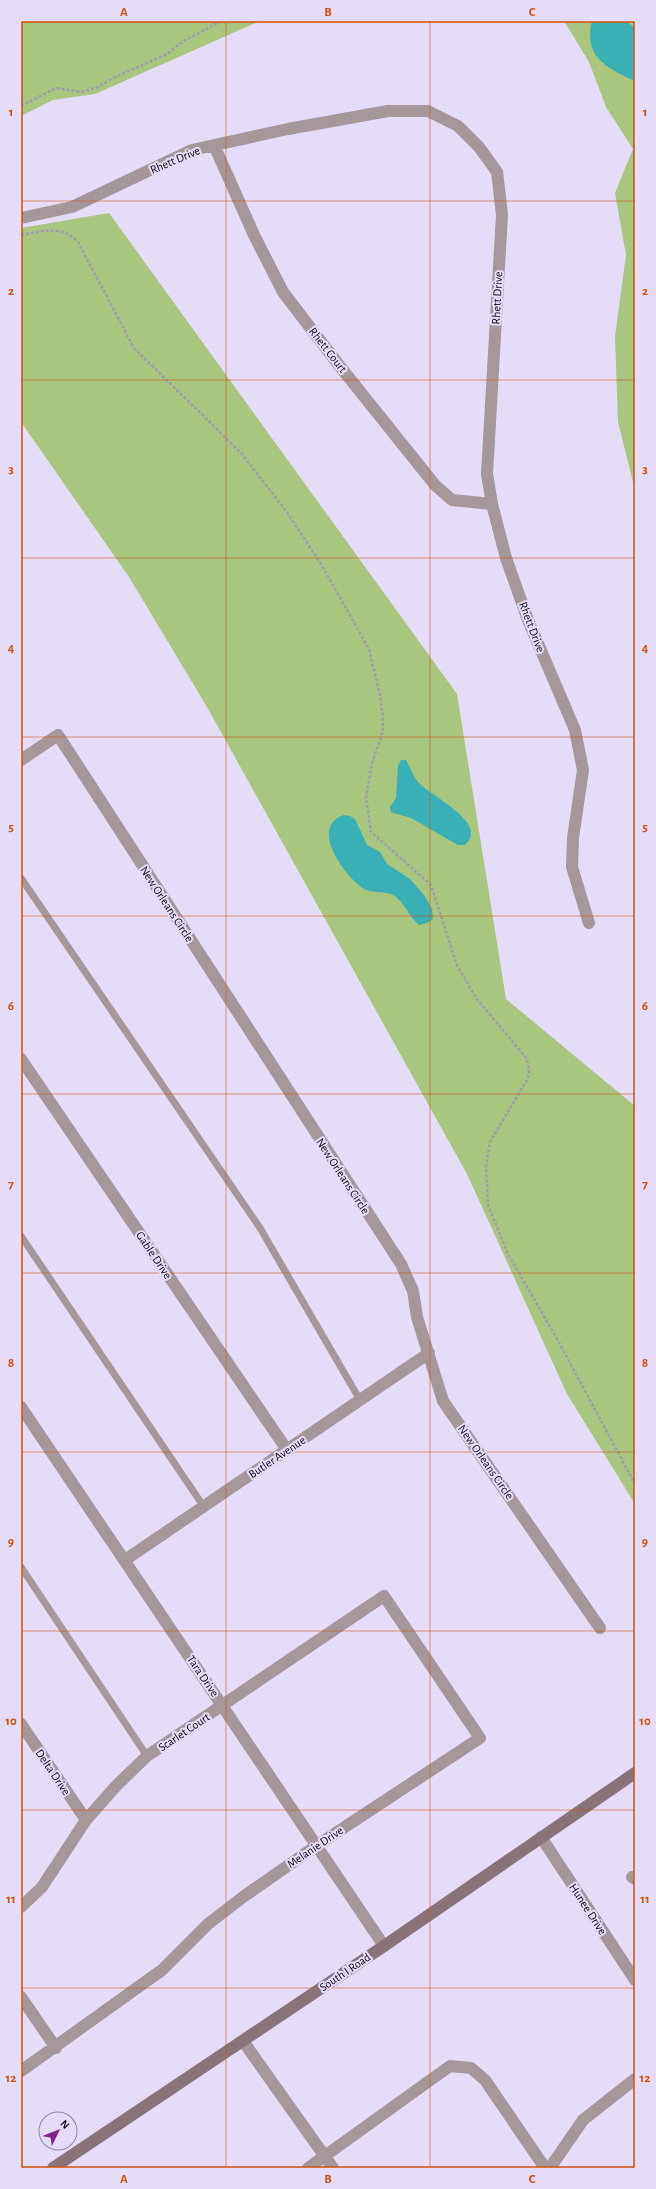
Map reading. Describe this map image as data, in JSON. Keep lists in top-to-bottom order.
{
  "streets": {
    "main road": ["South I Road"],
    "street": [
      "Rhett Drive",
      "Rhett Court",
      "New Orleans Circle",
      "Gable Drive",
      "Butler Avenue",
      "Tara Drive",
      "Scarlet Court",
      "Delta Drive",
      "Melanie Drive",
      "Hunee Drive"
    ]
  },
  "crossings": [
    ["Rhett Drive", "Rhett Court"],
    ["New Orleans Circle", "Butler Avenue"],
    ["Gable Drive", "Butler Avenue"],
    ["Butler Avenue", "Tara Drive"],
    ["Tara Drive", "Scarlet Court"],
    ["Tara Drive", "Melanie Drive"],
    ["Tara Drive", "South I Road"],
    ["Scarlet Court", "Delta Drive"],
    ["Scarlet Court", "Melanie Drive"],
    ["Hunee Drive", "South I Road"]
  ],
  "north": "top right",
  "grid": {
    "columns": ["A", "B", "C"],
    "rows": [
      "1",
      "2",
      "3",
      "4",
      "5",
      "6",
      "7",
      "8",
      "9",
      "10",
      "11",
      "12"
    ]
  }
}
